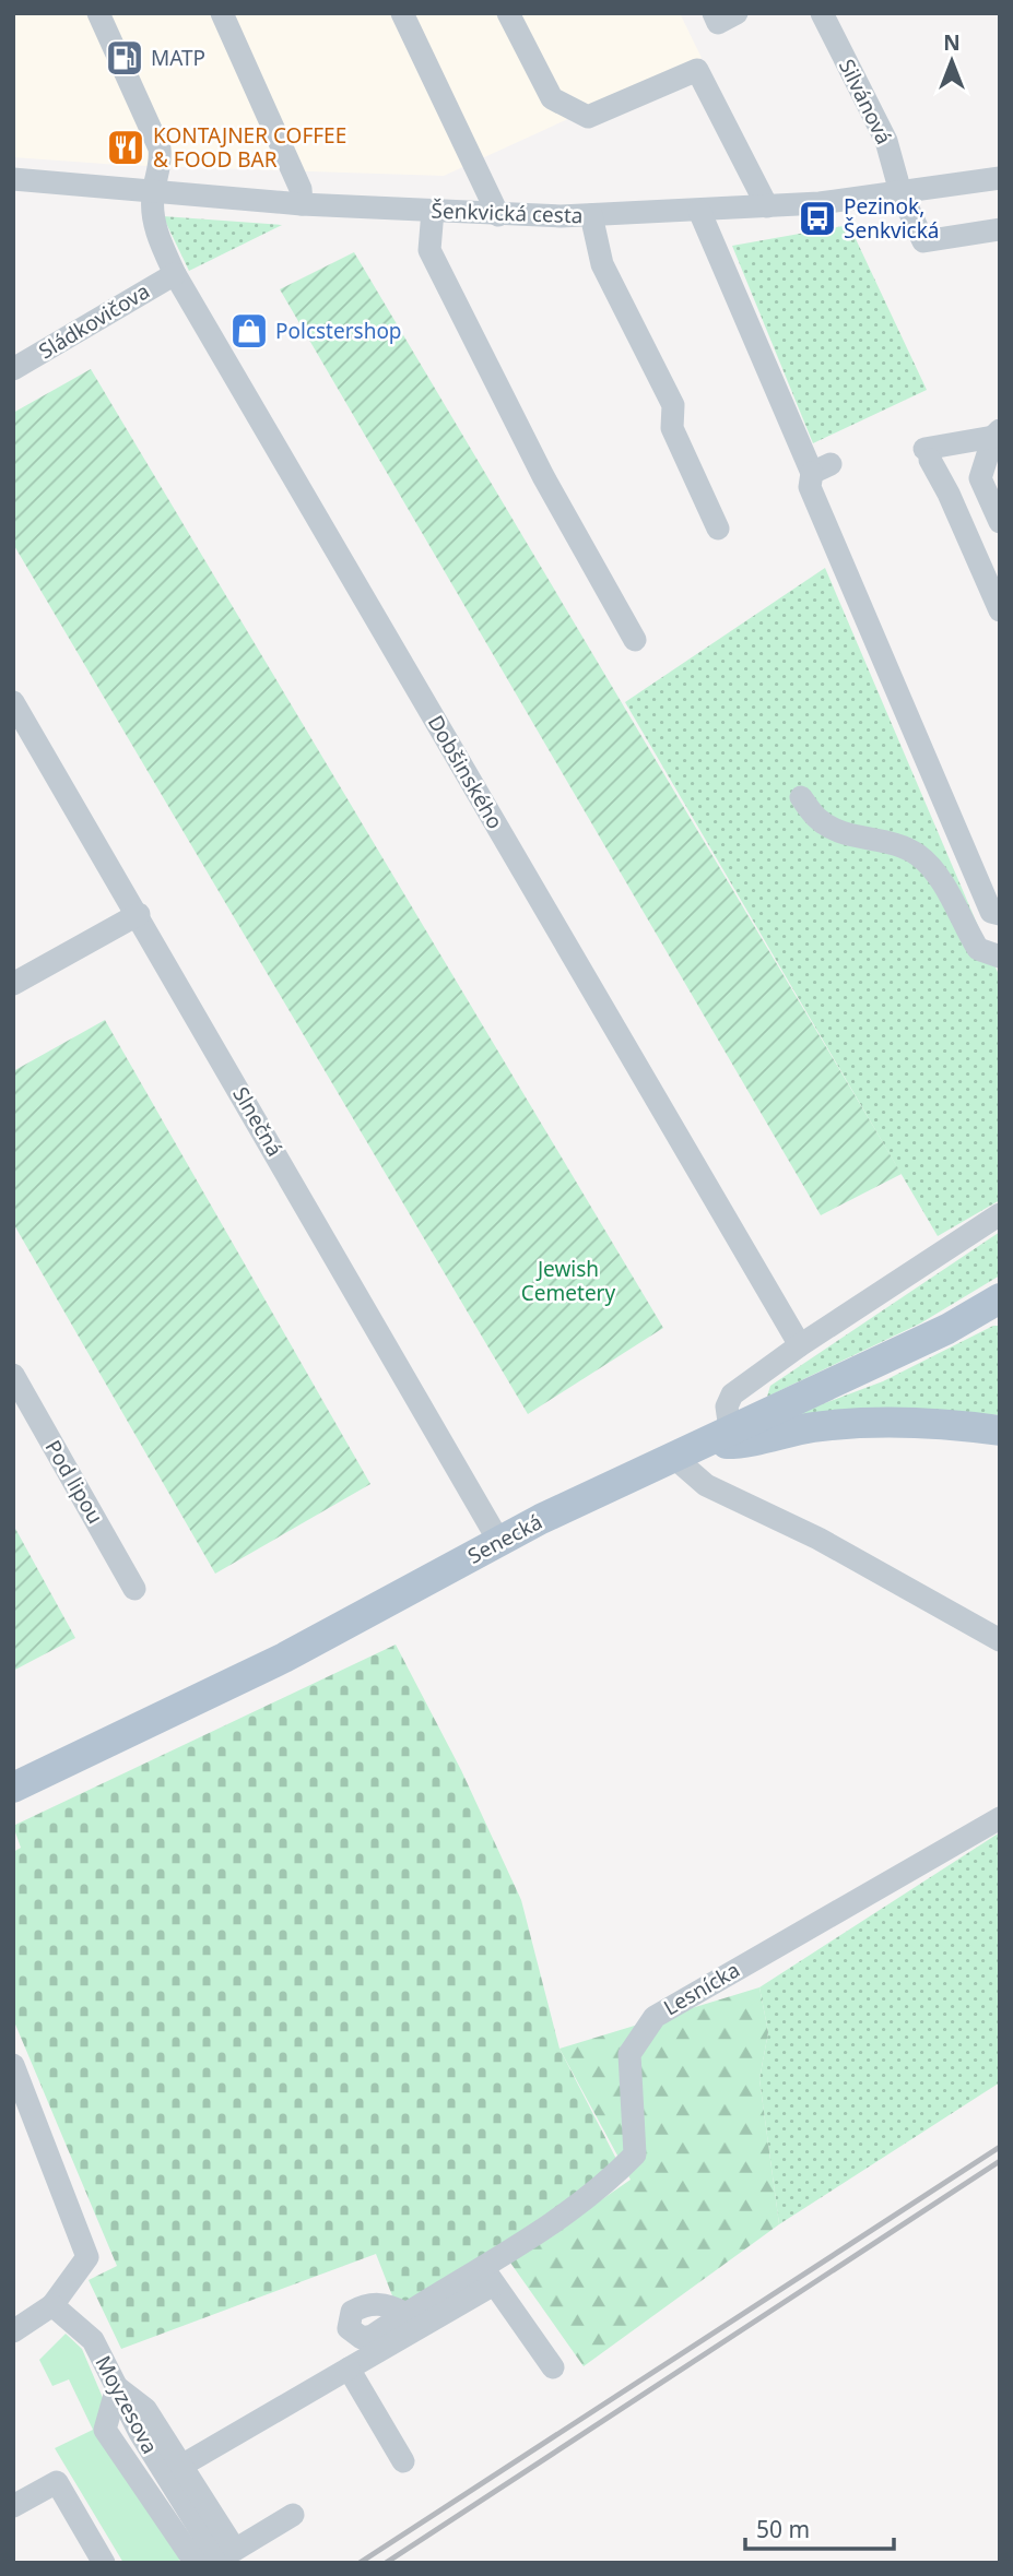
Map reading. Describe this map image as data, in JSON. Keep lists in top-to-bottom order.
{
  "streets": {
    "main road": ["Senecká"],
    "street": [
      "Silvánová",
      "Šenkvická cesta",
      "Sládkovičova",
      "Dobšinského",
      "Slnečná",
      "Pod lipou",
      "Lesnícka",
      "Moyzesova"
    ]
  },
  "crossings": [
    ["Silvánová", "Šenkvická cesta"],
    ["Šenkvická cesta", "Dobšinského"],
    ["Sládkovičova", "Dobšinského"],
    ["Slnečná", "Senecká"]
  ],
  "parks": ["Jewish Cemetery"],
  "places": {
    "fuel station": ["MATP"],
    "restaurant": ["KONTAJNER COFFEE & FOOD BAR"],
    "bus stop": ["Pezinok, Šenkvická"],
    "shop": ["Polcstershop"]
  },
  "scale_bar": "50 m",
  "north": "top"
}
